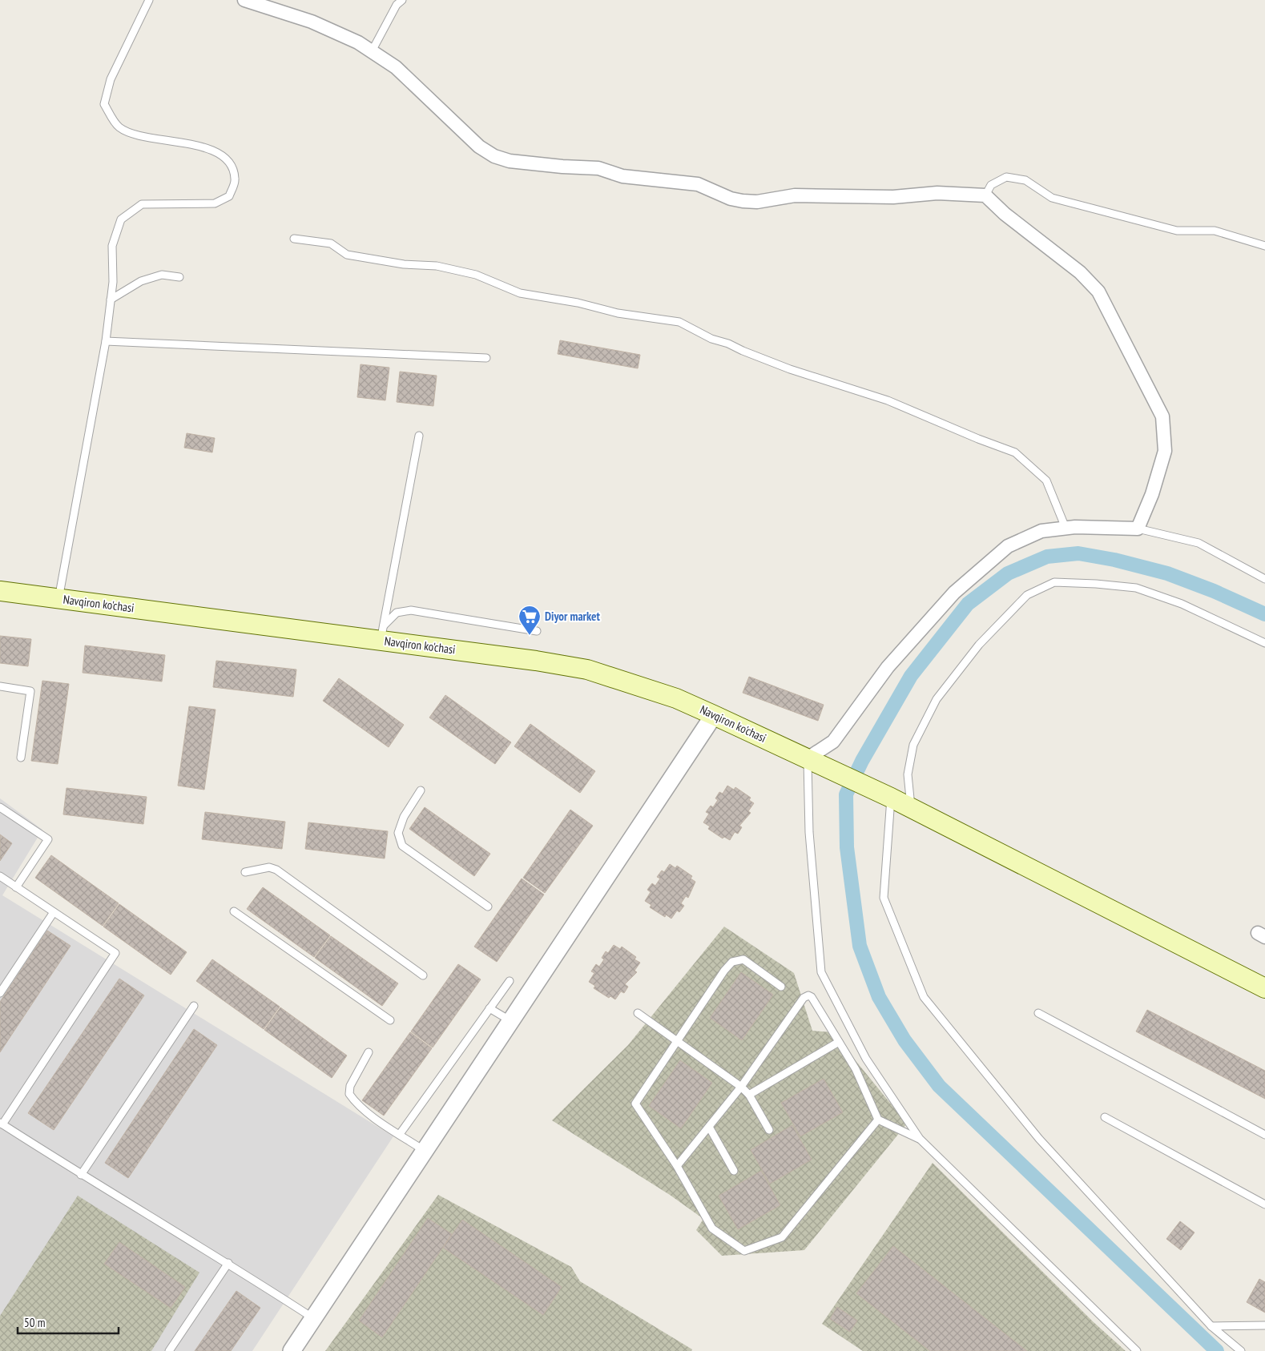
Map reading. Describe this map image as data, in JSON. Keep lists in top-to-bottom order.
{
  "streets": {
    "main road": ["Navqiron ko'chasi"]
  },
  "places": {
    "supermarket": ["Diyor market"]
  },
  "scale_bar": "50 m"
}
